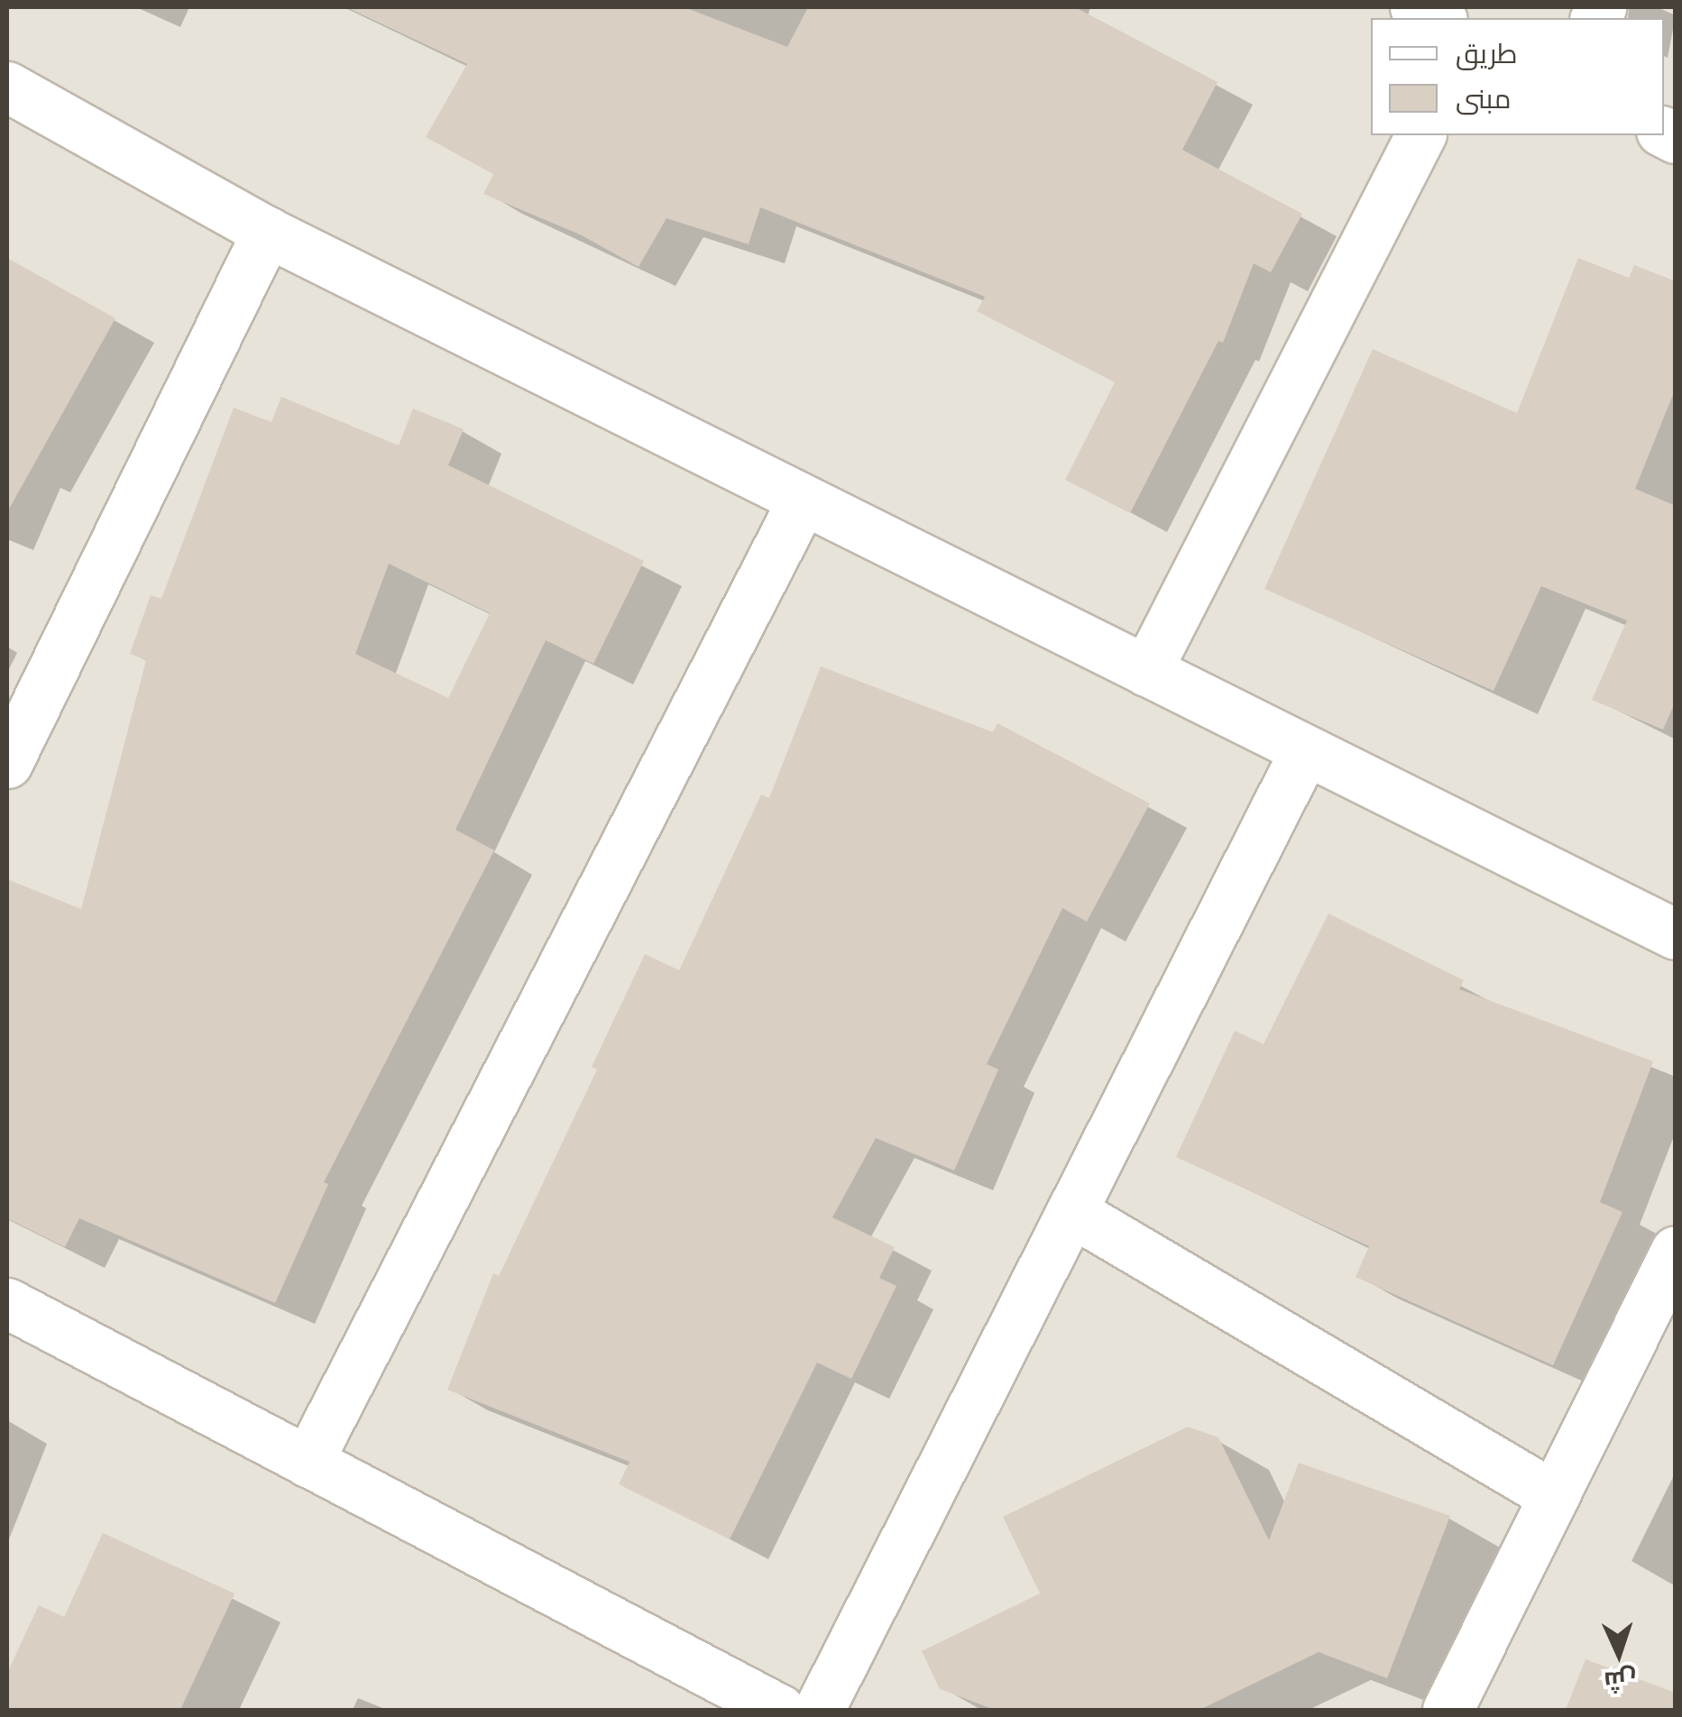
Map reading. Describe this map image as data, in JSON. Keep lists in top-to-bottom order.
{
  "legend": ["طريق", "مبنى"],
  "north": "bottom"
}
